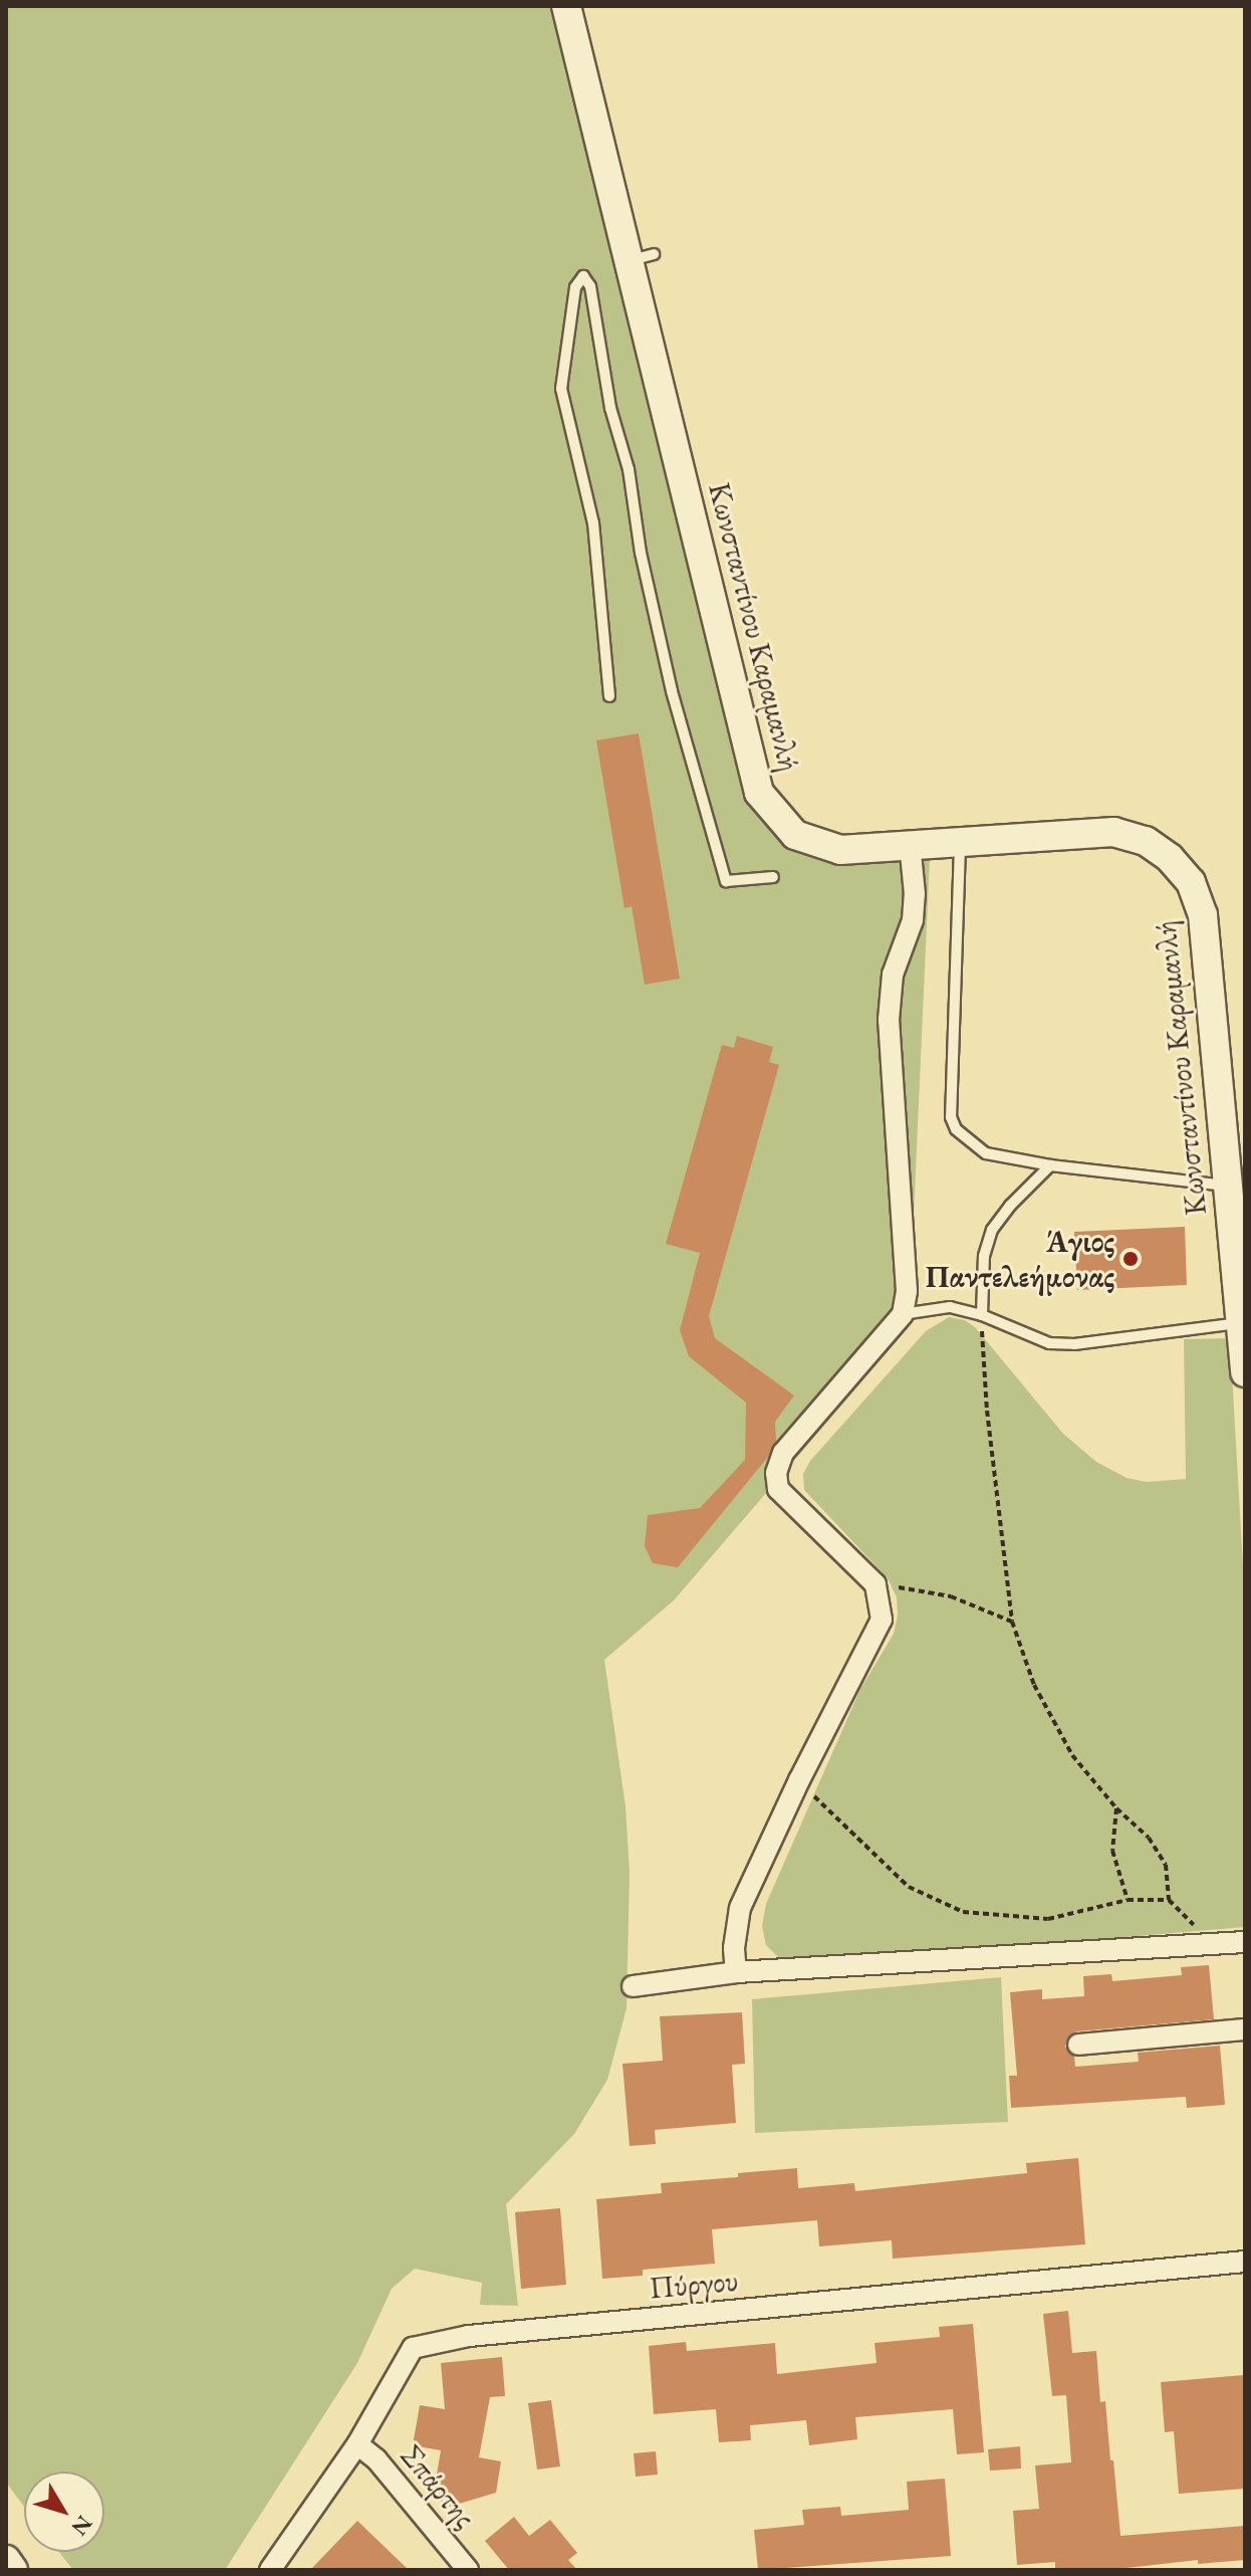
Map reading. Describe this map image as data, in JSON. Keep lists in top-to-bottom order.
{
  "streets": {
    "street": ["Κωνσταντίνου Καραμανλή", "Πύργου", "Σπάρτης"]
  },
  "crossings": [
    ["Πύργου", "Σπάρτης"]
  ],
  "places": ["Άγιος Παντελεήμονας"],
  "north": "bottom right"
}
